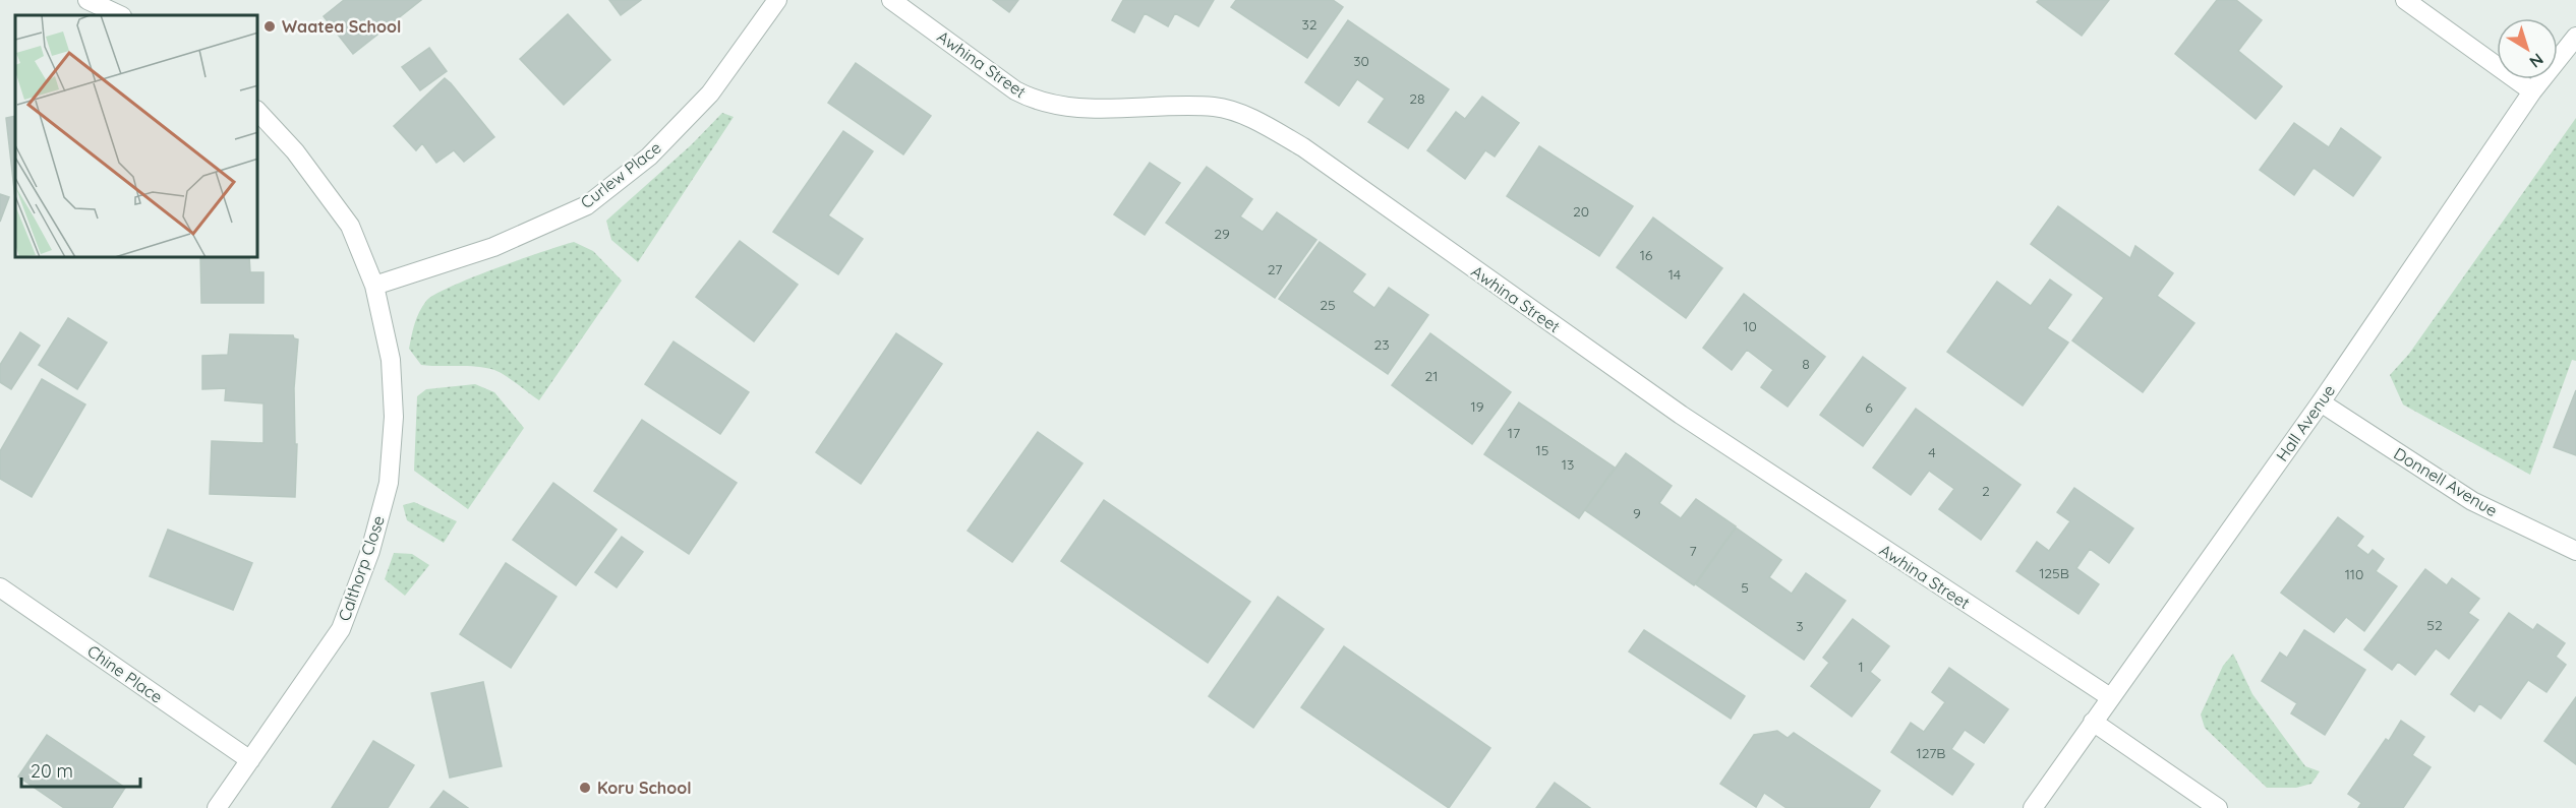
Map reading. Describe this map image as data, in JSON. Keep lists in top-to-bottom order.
{
  "streets": {
    "street": [
      "Awhina Street",
      "Curlew Place",
      "Hall Avenue",
      "Donnell Avenue",
      "Calthorp Close",
      "Chine Place"
    ]
  },
  "crossings": [
    ["Awhina Street", "Hall Avenue"],
    ["Curlew Place", "Calthorp Close"],
    ["Hall Avenue", "Donnell Avenue"],
    ["Calthorp Close", "Chine Place"]
  ],
  "places": ["Waatea School", "Koru School"],
  "house_numbers": [
    "32",
    "30",
    "28",
    "20",
    "29",
    "16",
    "27",
    "14",
    "25",
    "10",
    "23",
    "8",
    "21",
    "19",
    "6",
    "17",
    "15",
    "4",
    "13",
    "2",
    "9",
    "7",
    "125B",
    "110",
    "5",
    "52",
    "3",
    "1",
    "127B"
  ],
  "scale_bar": "20 m",
  "north": "bottom right"
}
